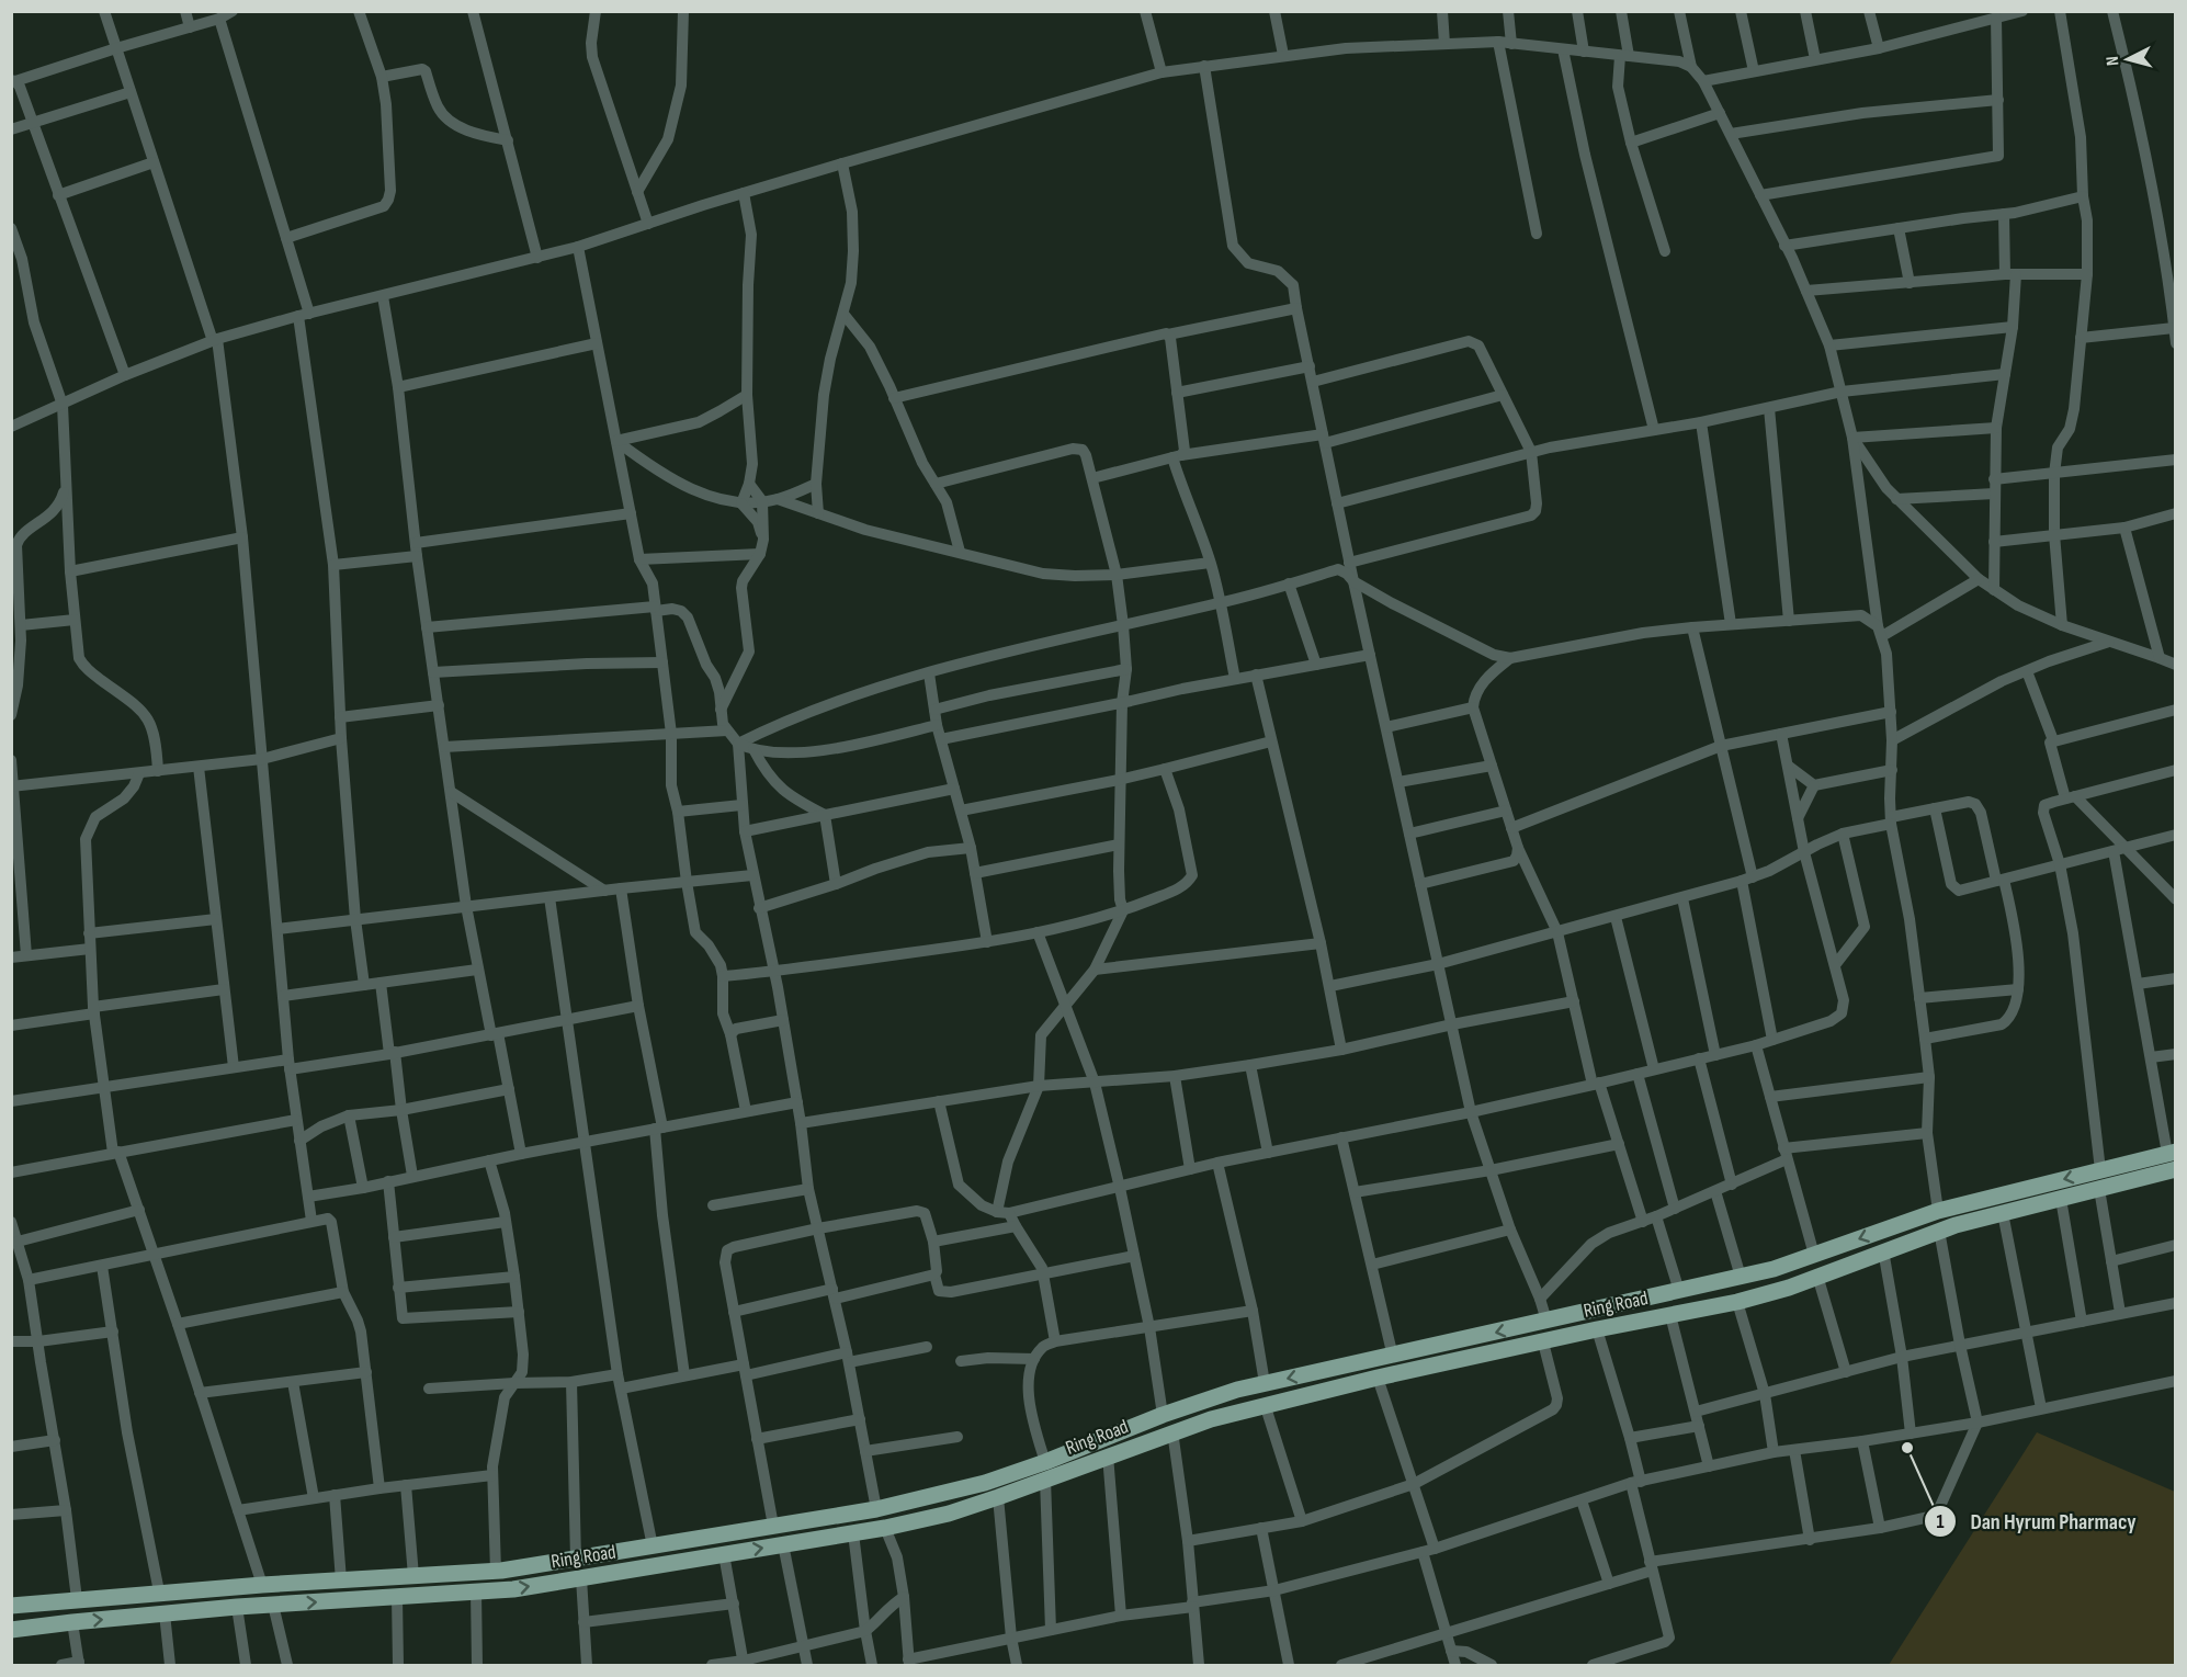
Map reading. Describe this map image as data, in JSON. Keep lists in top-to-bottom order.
{
  "streets": {
    "main road": ["Ring Road"]
  },
  "places": ["Dan Hyrum Pharmacy"],
  "north": "left"
}
